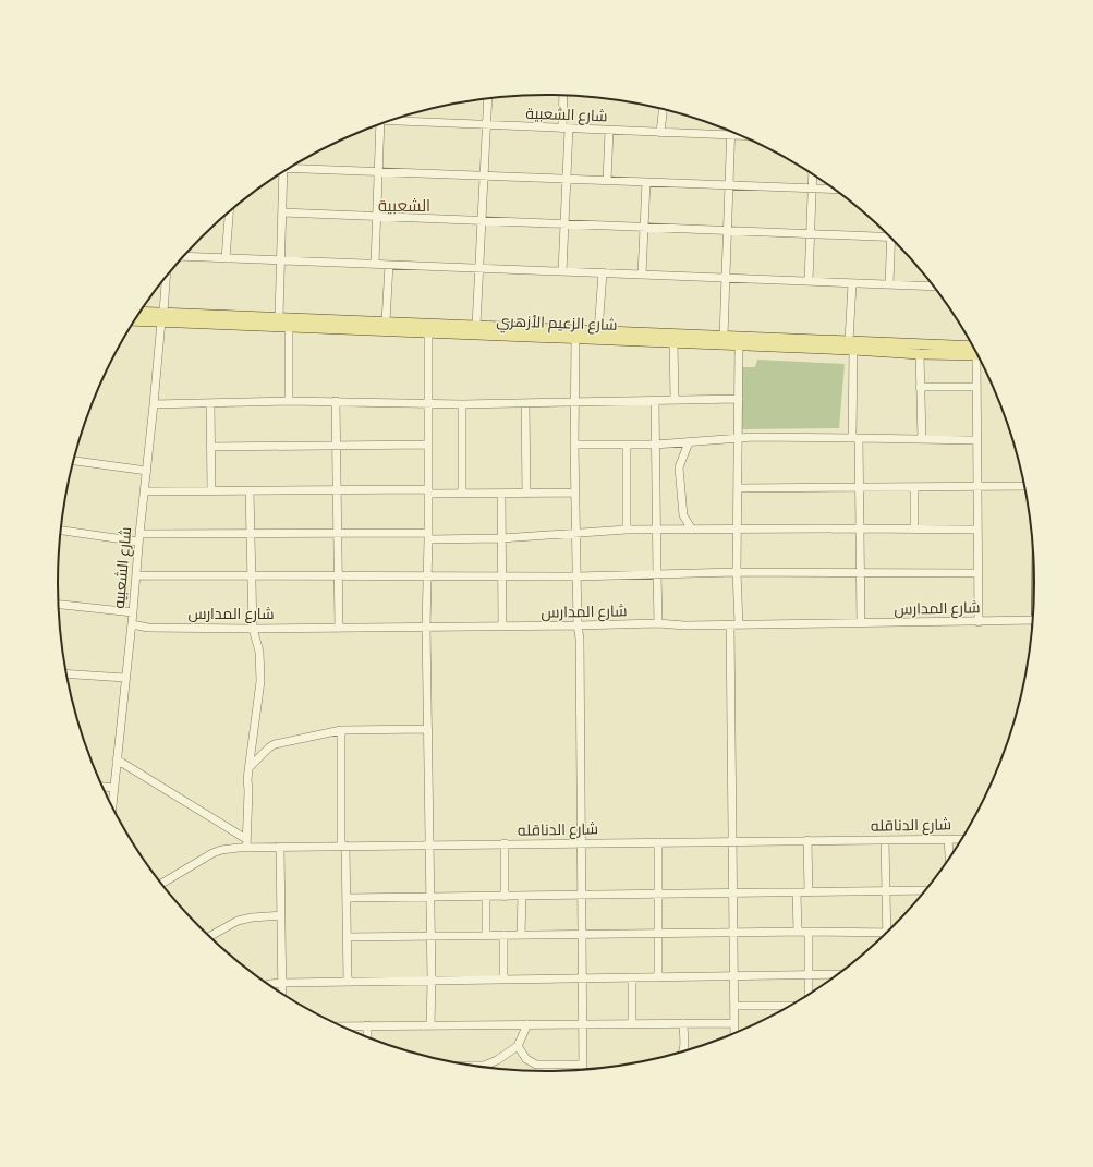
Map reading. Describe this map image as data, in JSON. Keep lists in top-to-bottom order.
{
  "streets": {
    "main road": ["شارع الزعيم الأزهري"],
    "street": [
      "شارع الشعبية",
      "شارع الشعبيه",
      "شارع المدارس",
      "شارع الدناقله"
    ]
  },
  "crossings": [
    ["شارع الزعيم الأزهري", "شارع الشعبيه"],
    ["شارع الشعبيه", "شارع المدارس"]
  ],
  "districts": ["الشعبية"]
}
